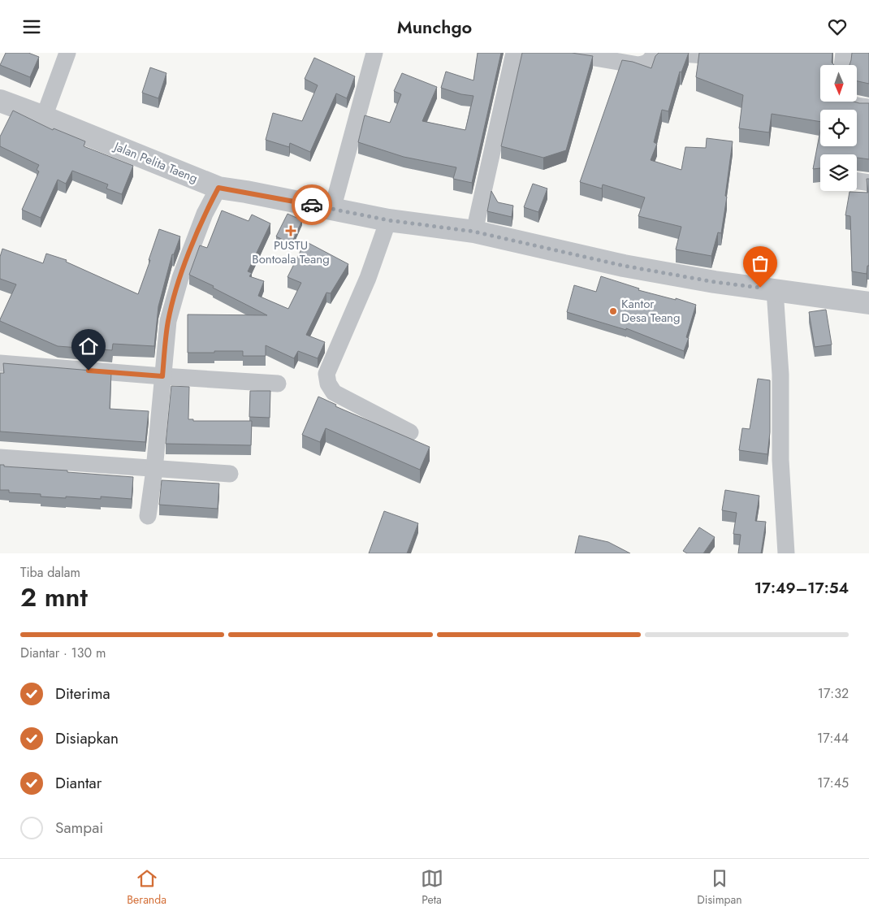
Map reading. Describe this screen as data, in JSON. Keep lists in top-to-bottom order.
{
  "streets": {
    "street": ["Jalan Pelita Taeng"]
  },
  "places": {
    "health": ["PUSTU Bontoala Teang"],
    "other": ["Kantor Desa Teang"]
  },
  "north": "bottom",
  "page": {
    "header": "Munchgo",
    "heading": ["2 mnt", "Tiba dalam", "17:49–17:54"],
    "bar": "Diantar · 130 m",
    "list": [
      ["Diterima", "17:32"],
      ["Disiapkan", "17:44"],
      ["Diantar", "17:45"],
      "Sampai"
    ],
    "tabs": ["Beranda", "Peta", "Disimpan"]
  }
}
